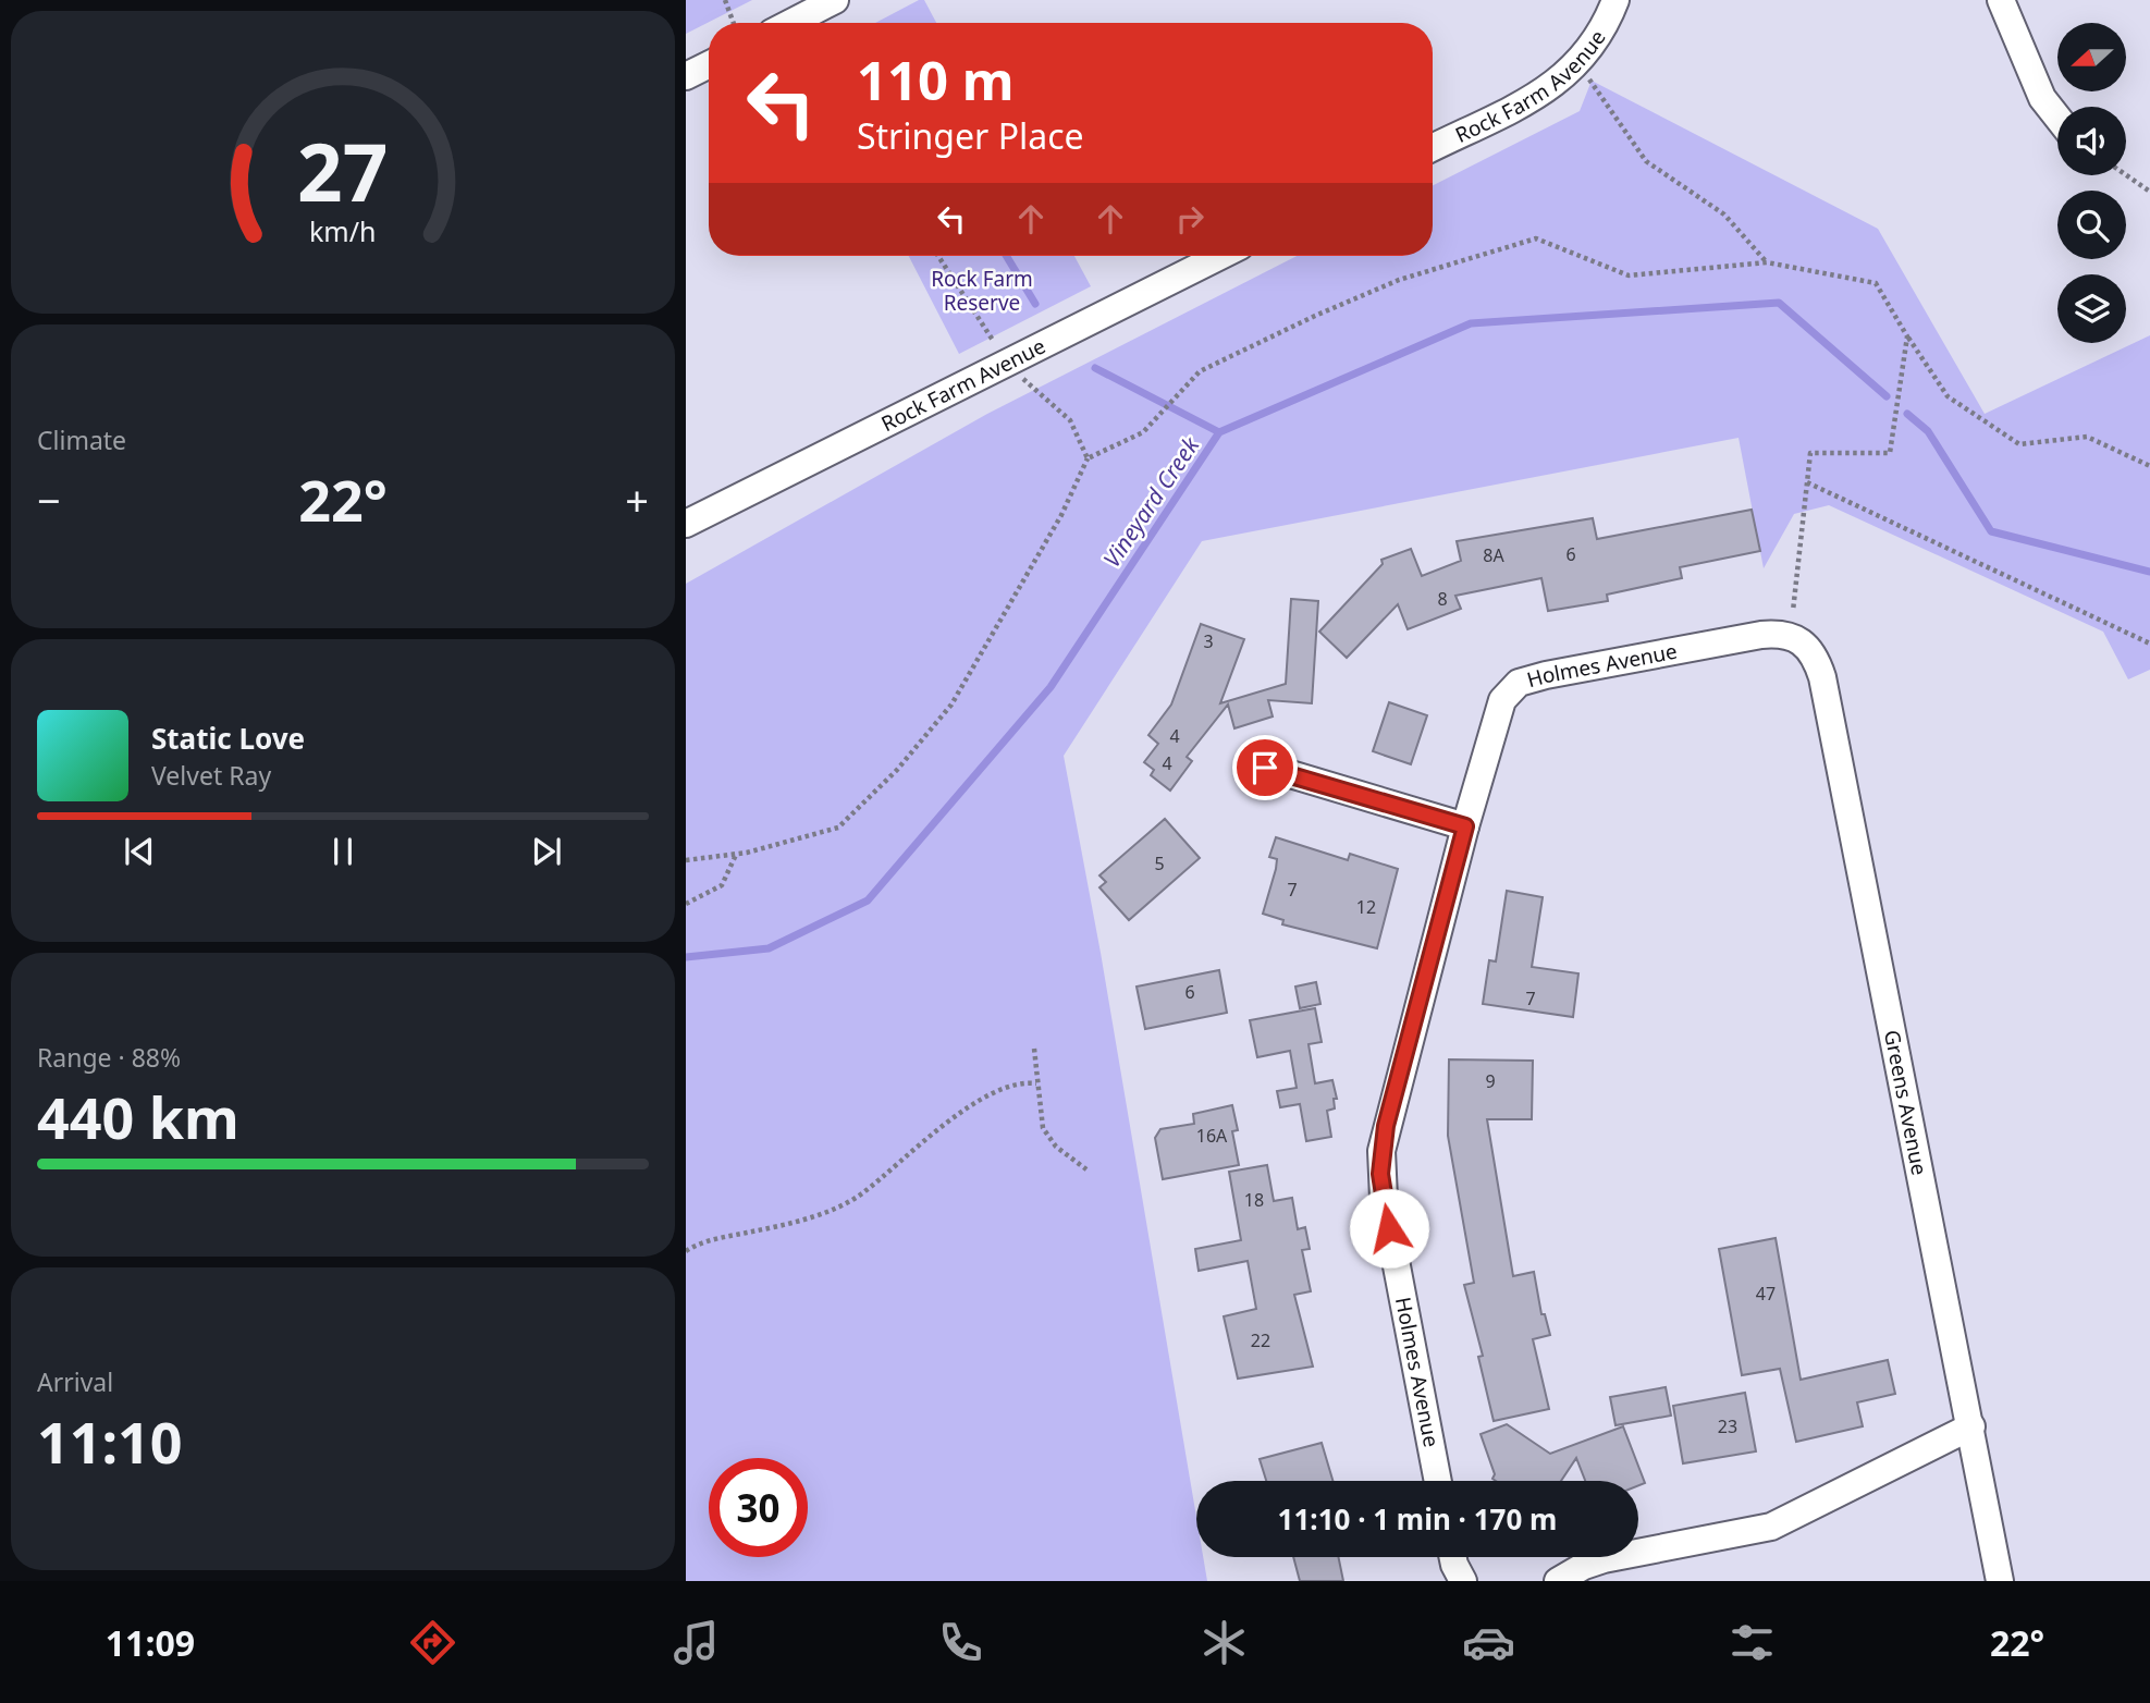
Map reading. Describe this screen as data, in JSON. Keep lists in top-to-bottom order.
{
  "streets": {
    "street": ["Rock Farm Avenue", "Holmes Avenue", "Greens Avenue"]
  },
  "crossings": [
    ["Holmes Avenue", "Greens Avenue"]
  ],
  "water": ["Vineyard Creek"],
  "parks": ["Rock Farm Reserve"],
  "house_numbers": [
    "6",
    "8A",
    "8",
    "3",
    "4",
    "4",
    "5",
    "7",
    "12",
    "6",
    "7",
    "9",
    "16A",
    "18",
    "47",
    "22",
    "23"
  ],
  "north": "left",
  "page": {
    "turn": ["110 m", "Stringer Place"],
    "tile": [
      "Climate",
      ["Range · 88%", "440 km"],
      ["Arrival", "11:10"]
    ],
    "heat": ["−", "22°", "+"],
    "song": ["Static Love", "Velvet Ray"],
    "limit": "30",
    "trip": "11:10 · 1 min · 170 m",
    "tabs": ["11:09", "22°"],
    "gauge": ["27", "km/h"]
  }
}
